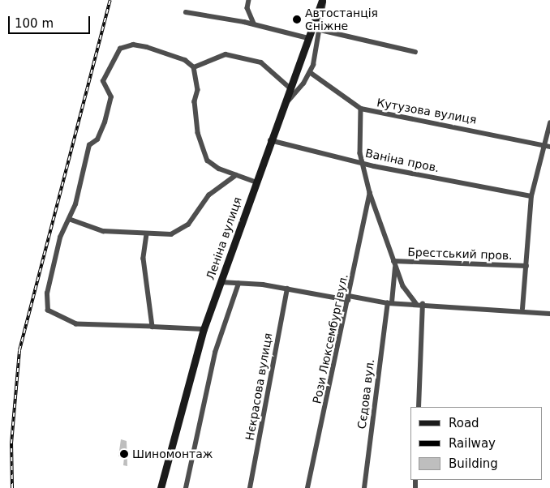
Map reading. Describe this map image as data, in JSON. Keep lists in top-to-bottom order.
{
  "streets": {
    "main road": ["Леніна вулиця"],
    "street": [
      "Кутузова вулиця",
      "Ваніна пров.",
      "Брестський пров.",
      "Рози Люксембург вул.",
      "Нєкрасова вулиця",
      "Сєдова вул."
    ]
  },
  "crossings": [
    ["Ваніна пров.", "Леніна вулиця"],
    ["Брестський пров.", "Сєдова вул."]
  ],
  "places": ["Автостанція Сніжне", "Шиномонтаж"],
  "legend": ["Road", "Railway", "Building"],
  "scale_bar": "100 m"
}
